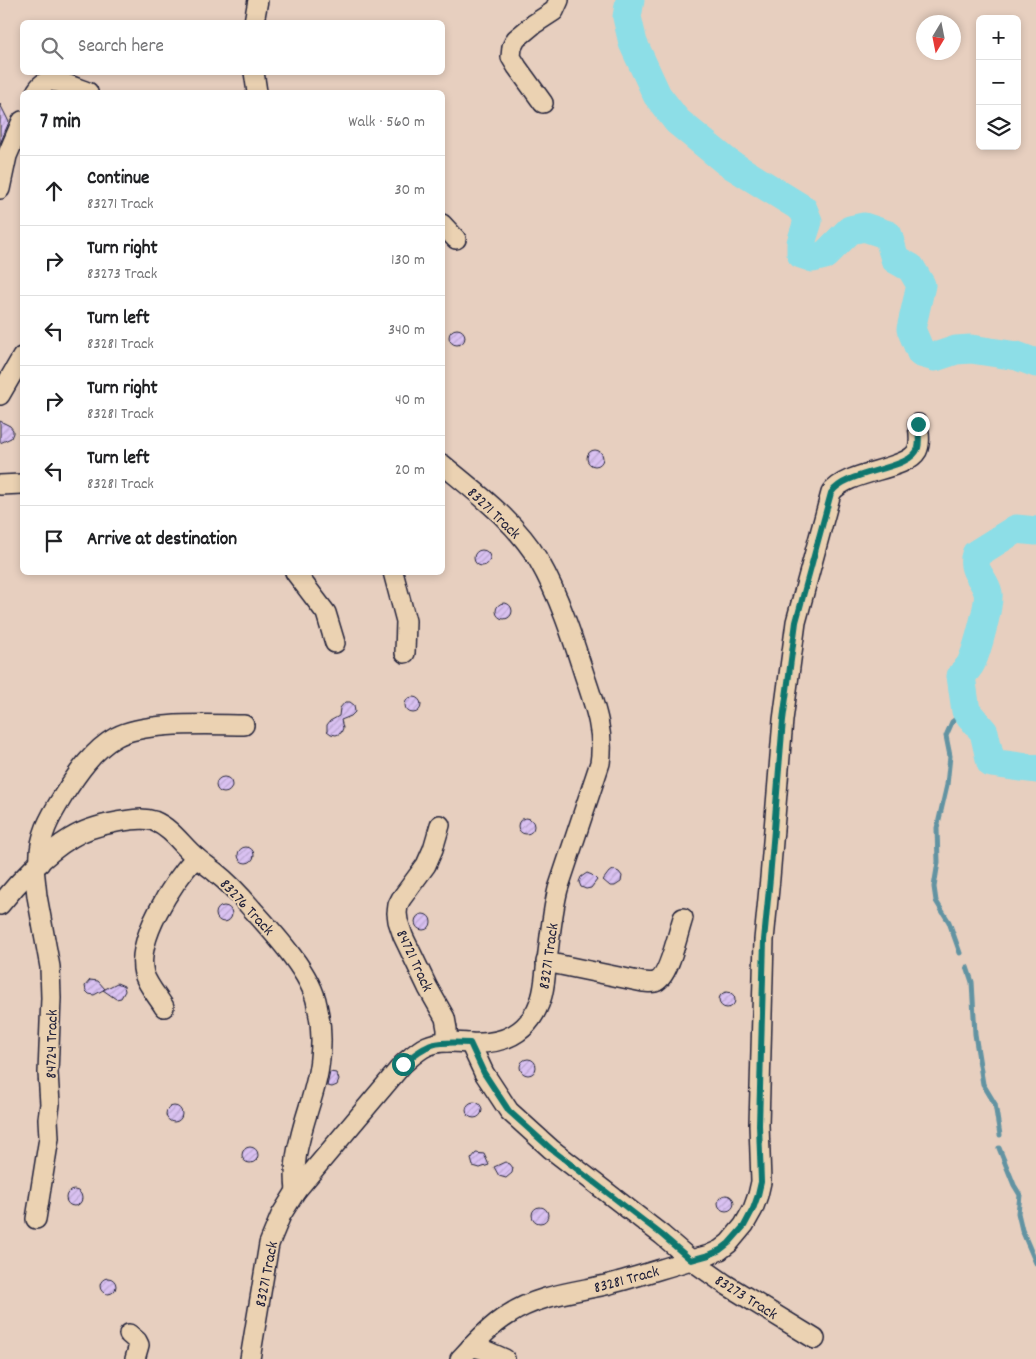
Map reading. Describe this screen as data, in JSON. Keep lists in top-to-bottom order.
{
  "streets": {
    "street": [
      "83271 Track",
      "83276 Track",
      "84721 Track",
      "84724 Track",
      "83281 Track",
      "83273 Track"
    ]
  },
  "crossings": [
    ["83271 Track", "83276 Track"],
    ["83271 Track", "84721 Track"],
    ["83271 Track", "83273 Track"],
    ["83276 Track", "84724 Track"],
    ["83281 Track", "83273 Track"]
  ],
  "north": "bottom",
  "page": {
    "map_buttons": ["+", "−"],
    "search": "Search here",
    "heading": ["7 min", "Walk · 560 m"],
    "list": [
      ["Continue", "83271 Track", "30 m"],
      ["Turn right", "83273 Track", "130 m"],
      ["Turn left", "83281 Track", "340 m"],
      ["Turn right", "83281 Track", "40 m"],
      ["Turn left", "83281 Track", "20 m"],
      "Arrive at destination"
    ]
  }
}
